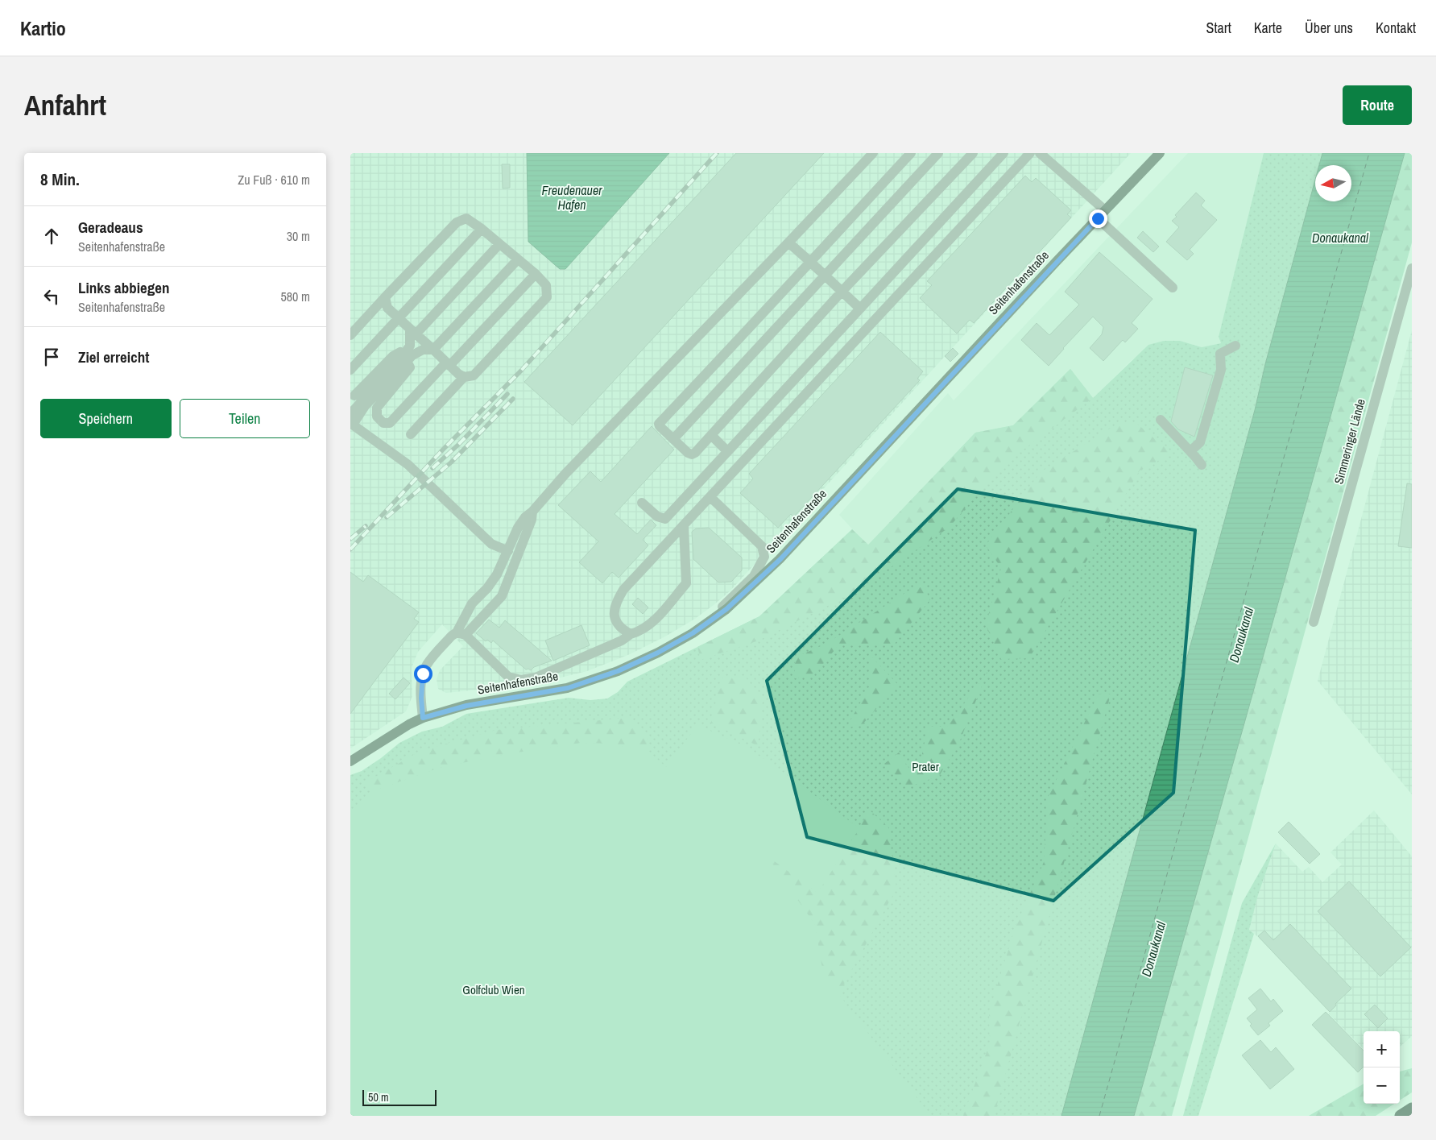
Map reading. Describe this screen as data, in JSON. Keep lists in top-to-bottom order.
{
  "streets": {
    "main road": ["Seitenhafenstraße"],
    "street": ["Simmeringer Lände"]
  },
  "water": ["Freudenauer Hafen", "Donaukanal"],
  "parks": ["Prater", "Golfclub Wien"],
  "scale_bar": "50 m",
  "north": "left",
  "page": {
    "header": "Kartio",
    "nav": [
      "Start",
      "Karte",
      "Über uns",
      "Kontakt"
    ],
    "buttons": [
      "Route",
      ["Speichern", "Teilen"]
    ],
    "title": "Anfahrt",
    "heading": ["8 Min.", "Zu Fuß · 610 m"],
    "list": [
      ["Geradeaus", "Seitenhafenstraße", "30 m"],
      ["Links abbiegen", "Seitenhafenstraße", "580 m"],
      "Ziel erreicht"
    ],
    "map_buttons": ["+", "−"],
    "scale": "50 m"
  }
}
